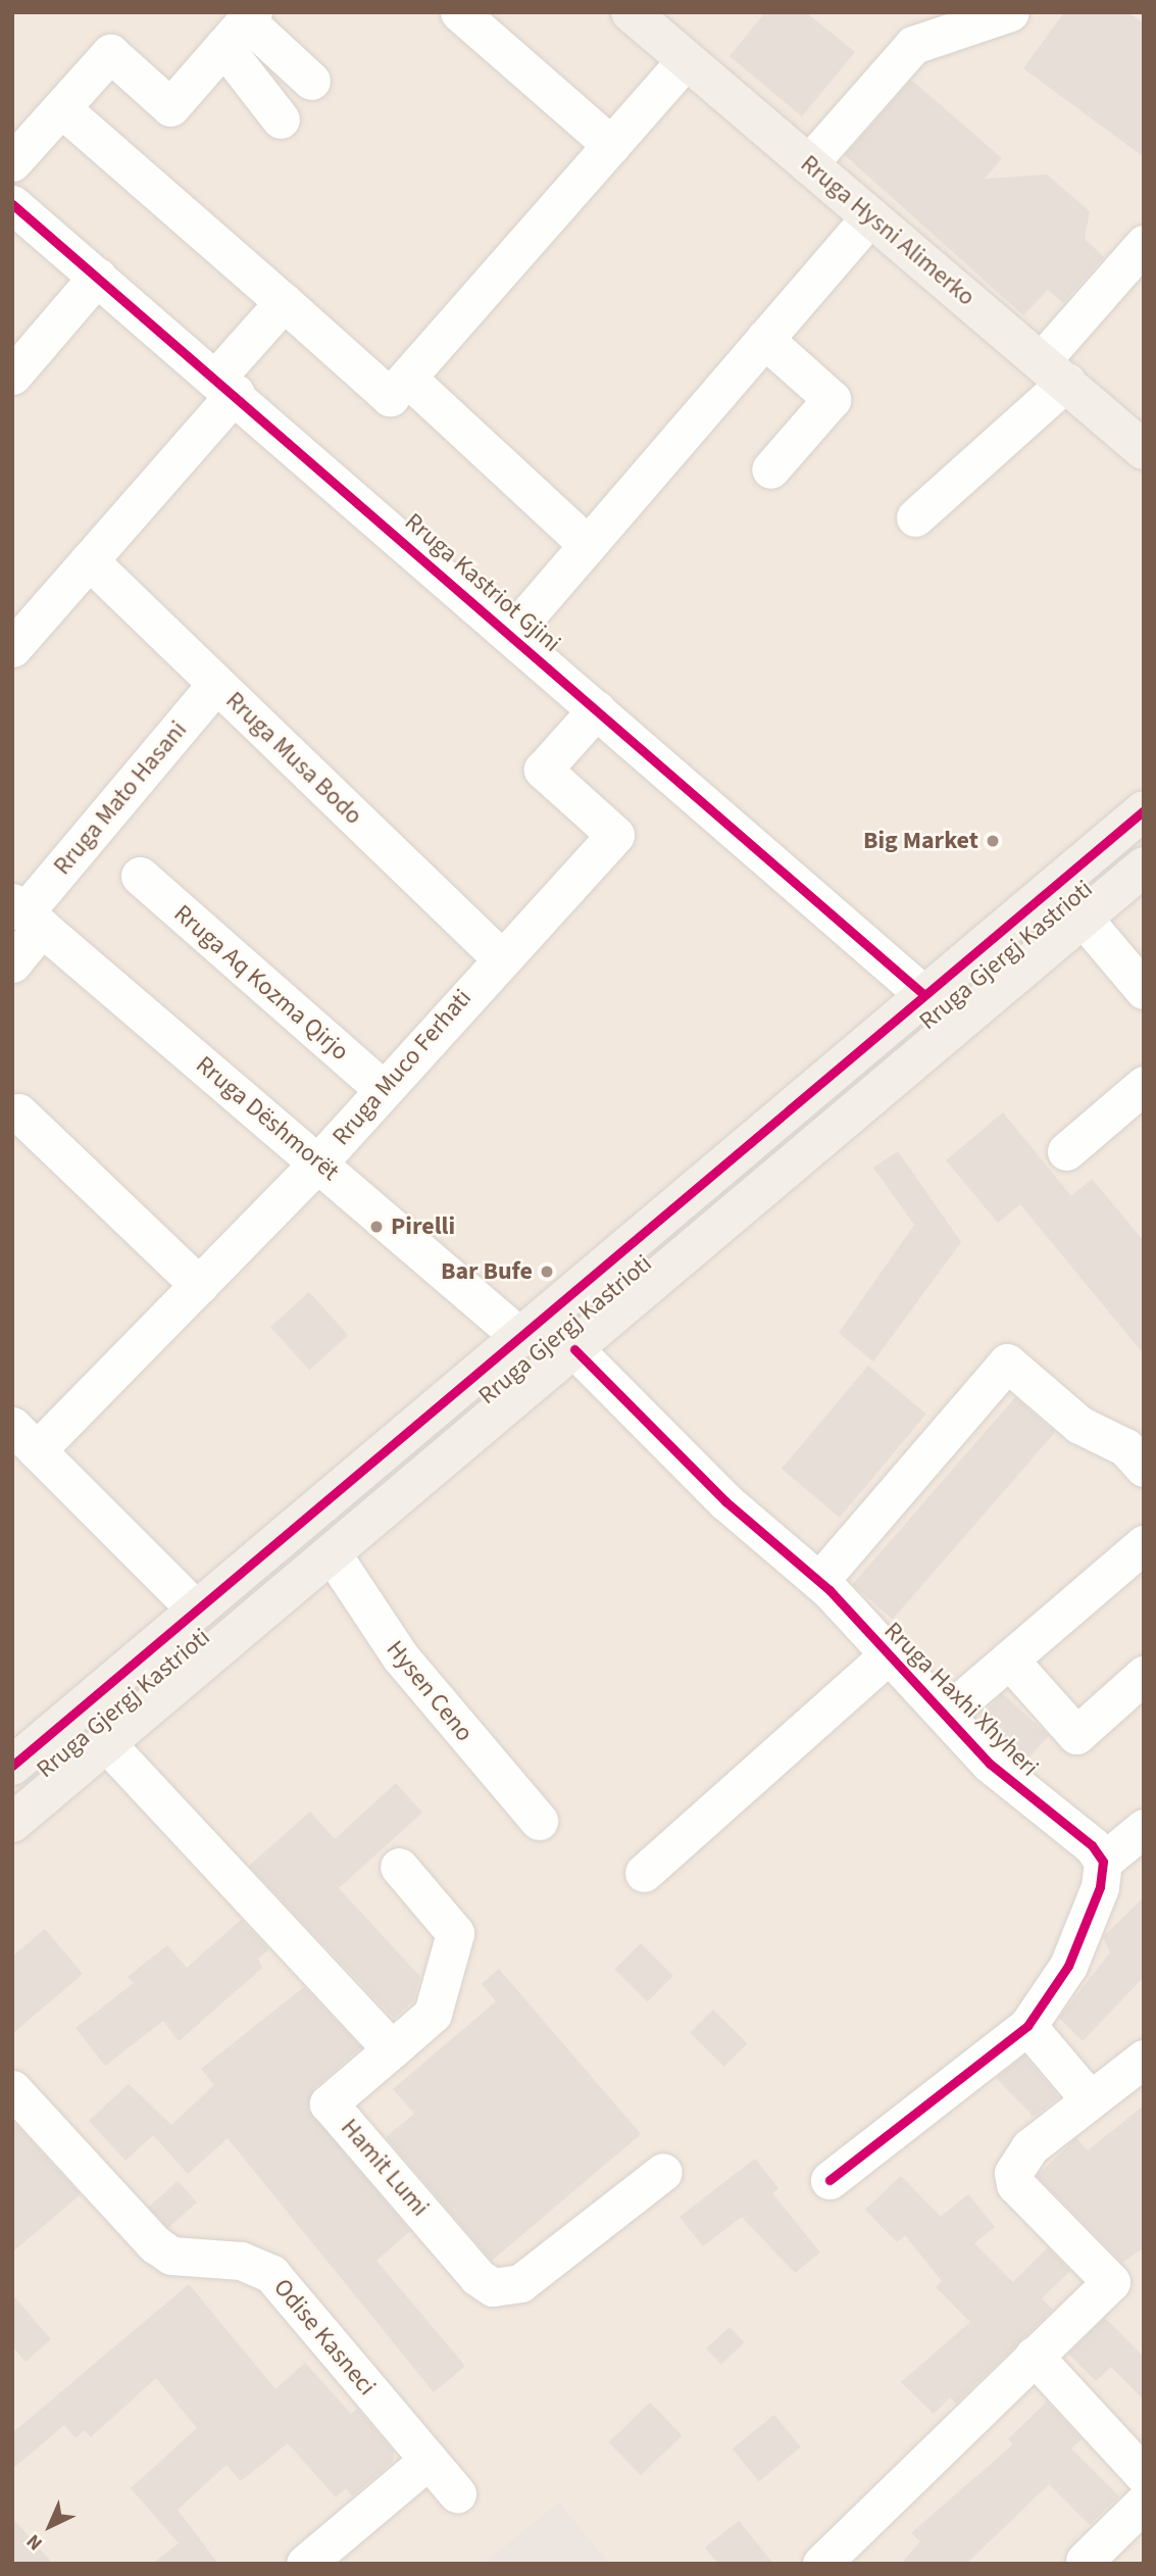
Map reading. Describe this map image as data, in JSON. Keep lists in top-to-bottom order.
{
  "streets": {
    "main road": ["Rruga Hysni Alimerko", "Rruga Gjergj Kastrioti"],
    "street": [
      "Rruga Kastriot Gjini",
      "Rruga Musa Bodo",
      "Rruga Mato Hasani",
      "Rruga Aq Kozma Qirjo",
      "Rruga Muco Ferhati",
      "Rruga Dëshmorët",
      "Hysen Ceno",
      "Rruga Haxhi Xhyheri",
      "Hamit Lumi",
      "Odise Kasneci"
    ]
  },
  "crossings": [
    ["Rruga Kastriot Gjini", "Rruga Gjergj Kastrioti"],
    ["Rruga Kastriot Gjini", "Rruga Muco Ferhati"],
    ["Rruga Musa Bodo", "Rruga Mato Hasani"],
    ["Rruga Musa Bodo", "Rruga Muco Ferhati"],
    ["Rruga Mato Hasani", "Rruga Dëshmorët"],
    ["Rruga Gjergj Kastrioti", "Rruga Dëshmorët"],
    ["Rruga Gjergj Kastrioti", "Hysen Ceno"],
    ["Rruga Gjergj Kastrioti", "Rruga Haxhi Xhyheri"],
    ["Rruga Aq Kozma Qirjo", "Rruga Muco Ferhati"],
    ["Rruga Muco Ferhati", "Rruga Dëshmorët"]
  ],
  "places": ["Big Market", "Pirelli", "Bar Bufe"],
  "north": "bottom left"
}
